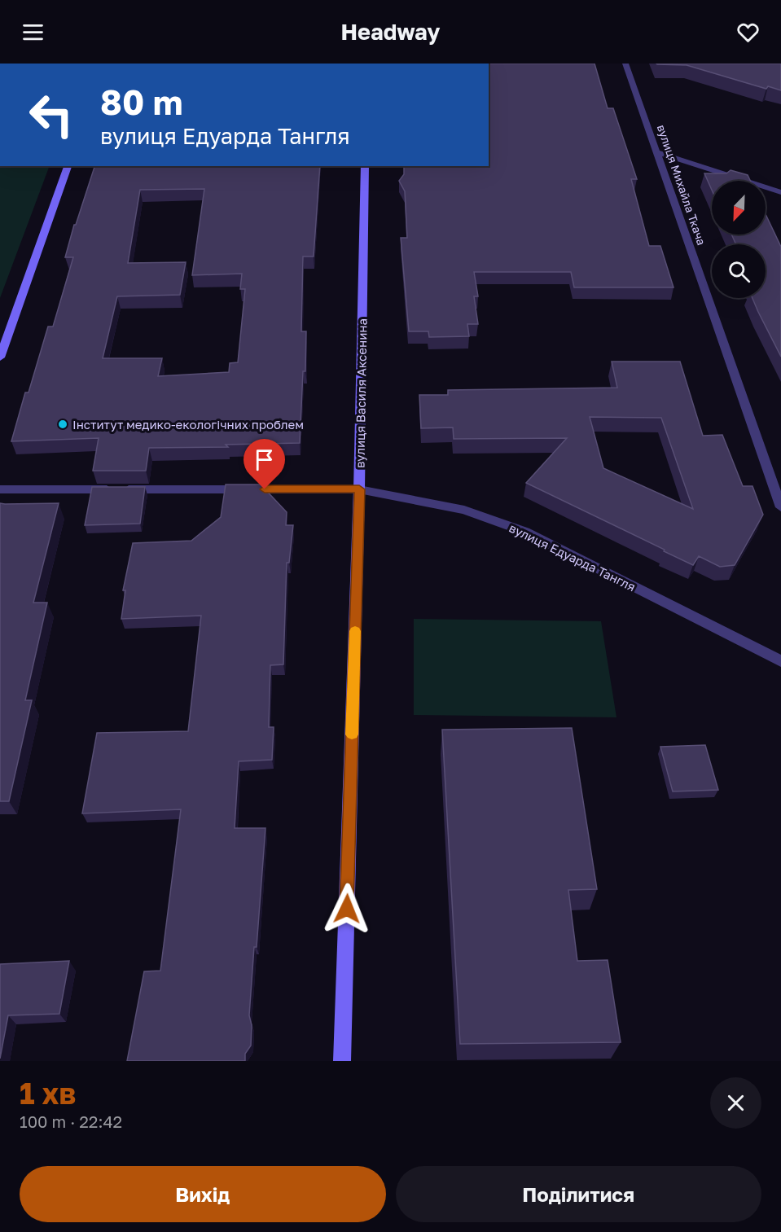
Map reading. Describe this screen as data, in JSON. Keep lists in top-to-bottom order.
{
  "streets": {
    "street": ["вулиця Михайла Ткача", "вулиця Василя Аксенина", "вулиця Едуарда Тангля"]
  },
  "crossings": [
    ["вулиця Василя Аксенина", "вулиця Едуарда Тангля"]
  ],
  "places": ["Інститут медико-екологічних проблем"],
  "north": "bottom left",
  "page": {
    "header": "Headway",
    "turn": ["80 m", "вулиця Едуарда Тангля"],
    "heading": ["1 хв", "100 m · 22:42"],
    "buttons": ["Вихід", "Поділитися"]
  }
}
